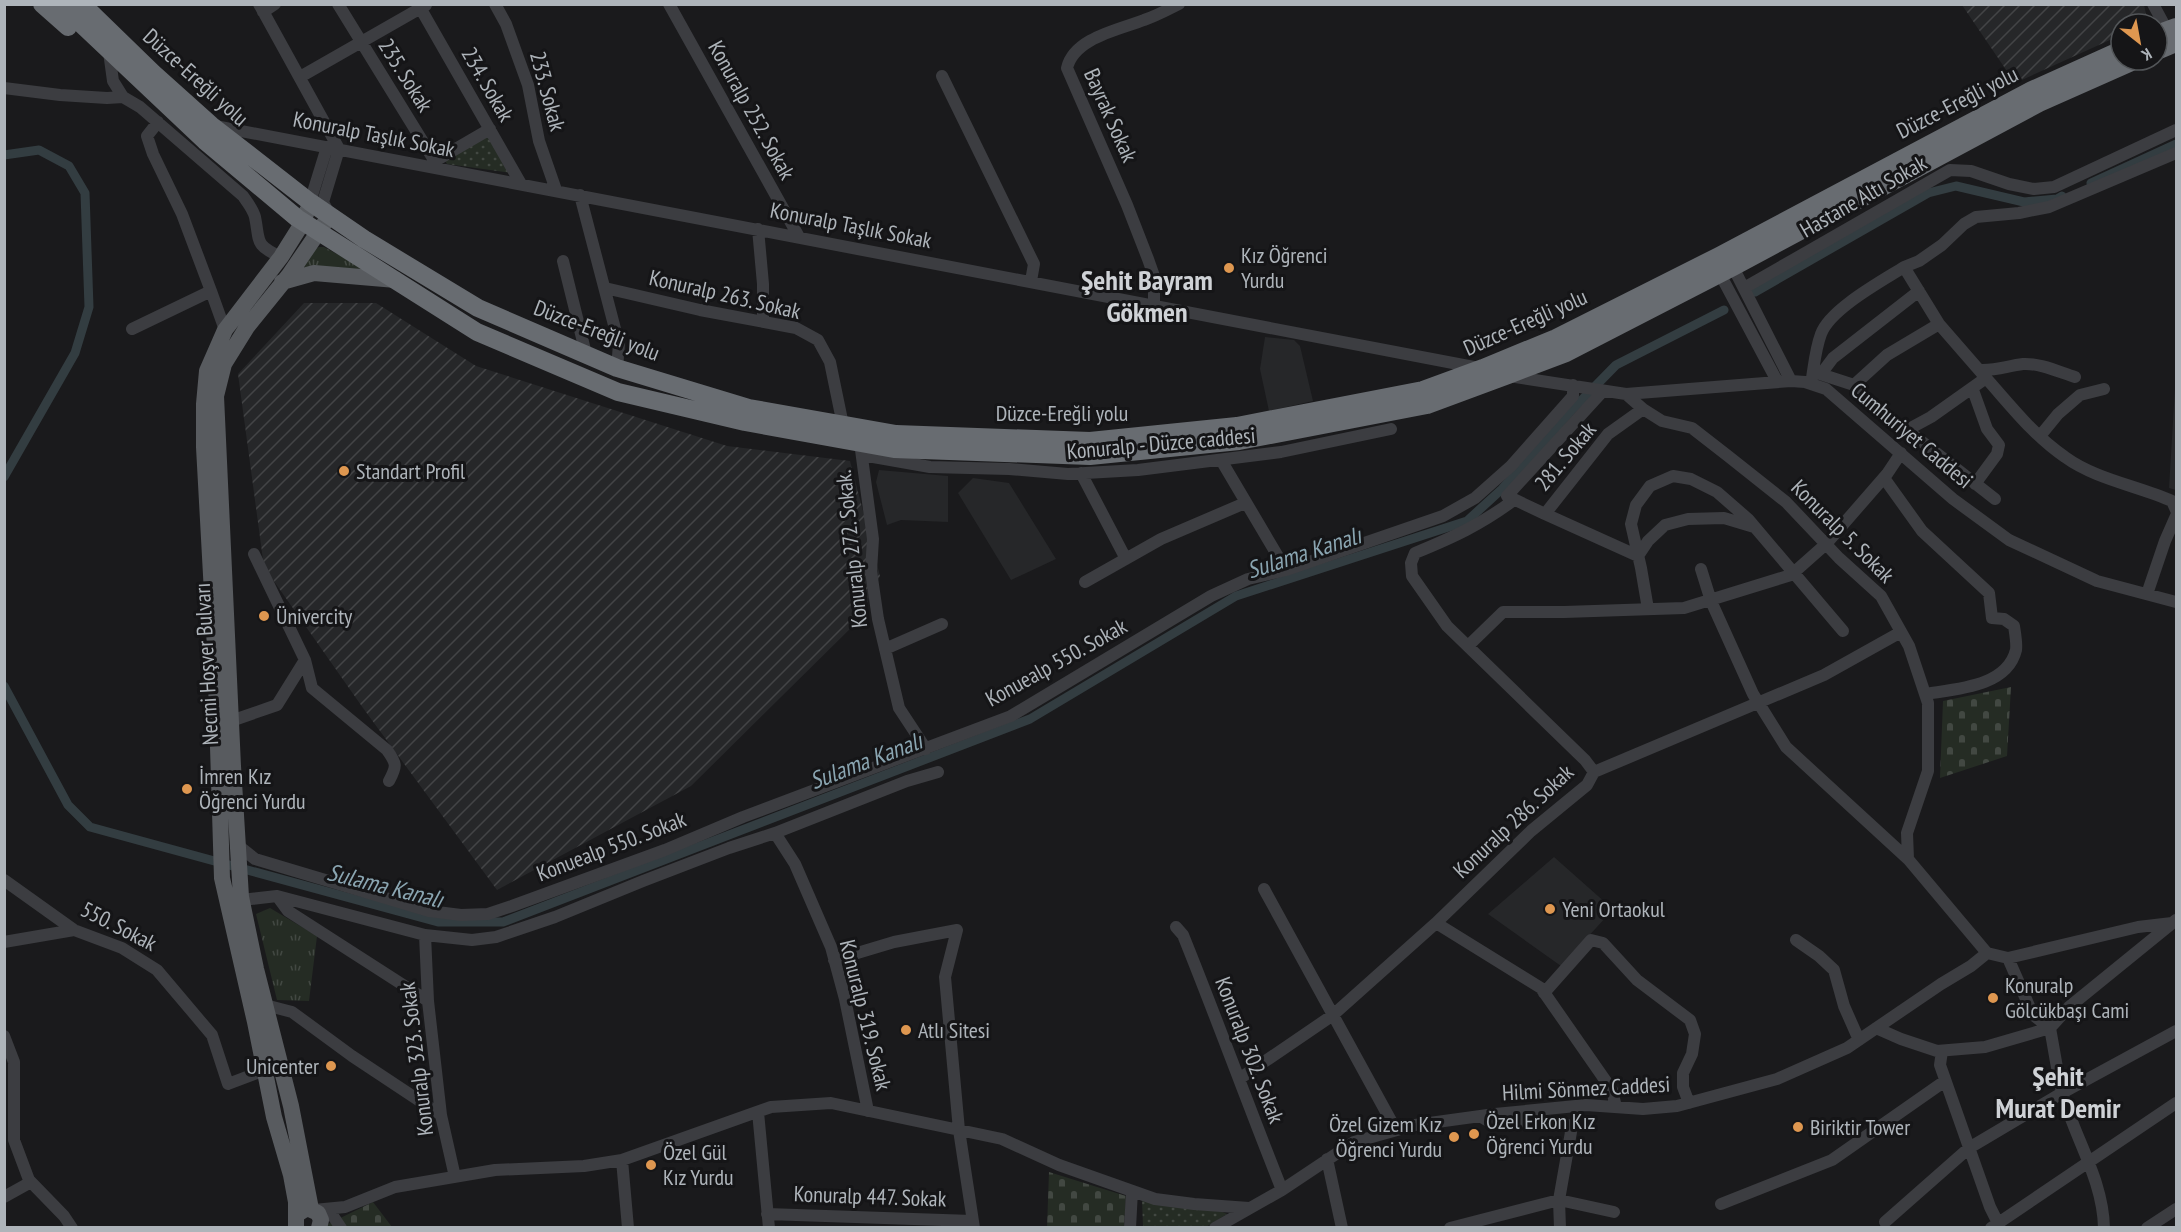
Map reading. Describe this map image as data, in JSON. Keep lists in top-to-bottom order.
{
  "streets": {
    "highway": ["Düzce-Ereğli yolu"],
    "main road": ["Necmi Hoşver Bulvarı"],
    "street": [
      "235. Sokak",
      "234. Sokak",
      "233. Sokak",
      "Konuralp 252. Sokak",
      "Bayrak Sokak",
      "Konuralp Taşlık Sokak",
      "Hastane Altı Sokak",
      "Konuralp 263. Sokak",
      "Cumhuriyet Caddesi",
      "Konuralp - Düzce caddesi",
      "281. Sokak",
      "Konuralp 5. Sokak",
      "Konuralp 272. Sokak.",
      "Konuealp 550. Sokak",
      "Konuralp 286. Sokak",
      "550. Sokak",
      "Konuralp 319. Sokak",
      "Konuralp 302. Sokak",
      "Konuralp 323. Sokak",
      "Hilmi Sönmez Caddesi",
      "Konuralp 447. Sokak"
    ]
  },
  "crossings": [
    ["235. Sokak", "Konuralp Taşlık Sokak"],
    ["Düzce-Ereğli yolu", "Konuralp Taşlık Sokak"],
    ["Düzce-Ereğli yolu", "Konuralp 263. Sokak"],
    ["Düzce-Ereğli yolu", "Cumhuriyet Caddesi"],
    ["Düzce-Ereğli yolu", "Konuralp - Düzce caddesi"],
    ["Düzce-Ereğli yolu", "Konuralp 272. Sokak."],
    ["Düzce-Ereğli yolu", "Necmi Hoşver Bulvarı"],
    ["234. Sokak", "Konuralp Taşlık Sokak"],
    ["233. Sokak", "Konuralp Taşlık Sokak"],
    ["Konuralp 252. Sokak", "Konuralp Taşlık Sokak"],
    ["Bayrak Sokak", "Konuralp Taşlık Sokak"],
    ["Cumhuriyet Caddesi", "Konuralp 5. Sokak"],
    ["Cumhuriyet Caddesi", "Konuealp 550. Sokak"],
    ["Konuralp - Düzce caddesi", "Konuralp 272. Sokak."],
    ["281. Sokak", "Konuralp 5. Sokak"],
    ["Konuralp 272. Sokak.", "Konuealp 550. Sokak"],
    ["Konuealp 550. Sokak", "Necmi Hoşver Bulvarı"],
    ["Necmi Hoşver Bulvarı", "550. Sokak"],
    ["Konuralp 286. Sokak", "Konuralp 302. Sokak"],
    ["Konuralp 302. Sokak", "Hilmi Sönmez Caddesi"]
  ],
  "districts": ["Şehit Bayram Gökmen", "Şehit Murat Demir"],
  "water": ["Sulama Kanalı"],
  "places": [
    "Kız Öğrenci Yurdu",
    "Standart Profil",
    "Ünivercity",
    "İmren Kız Öğrenci Yurdu",
    "Yeni Ortaokul",
    "Konuralp Gölcükbaşı Cami",
    "Atlı Sitesi",
    "Unicenter",
    "Biriktir Tower",
    "Özel Erkon Kız Öğrenci Yurdu",
    "Özel Gizem Kız Öğrenci Yurdu",
    "Özel Gül Kız Yurdu"
  ],
  "north": "bottom right"
}
